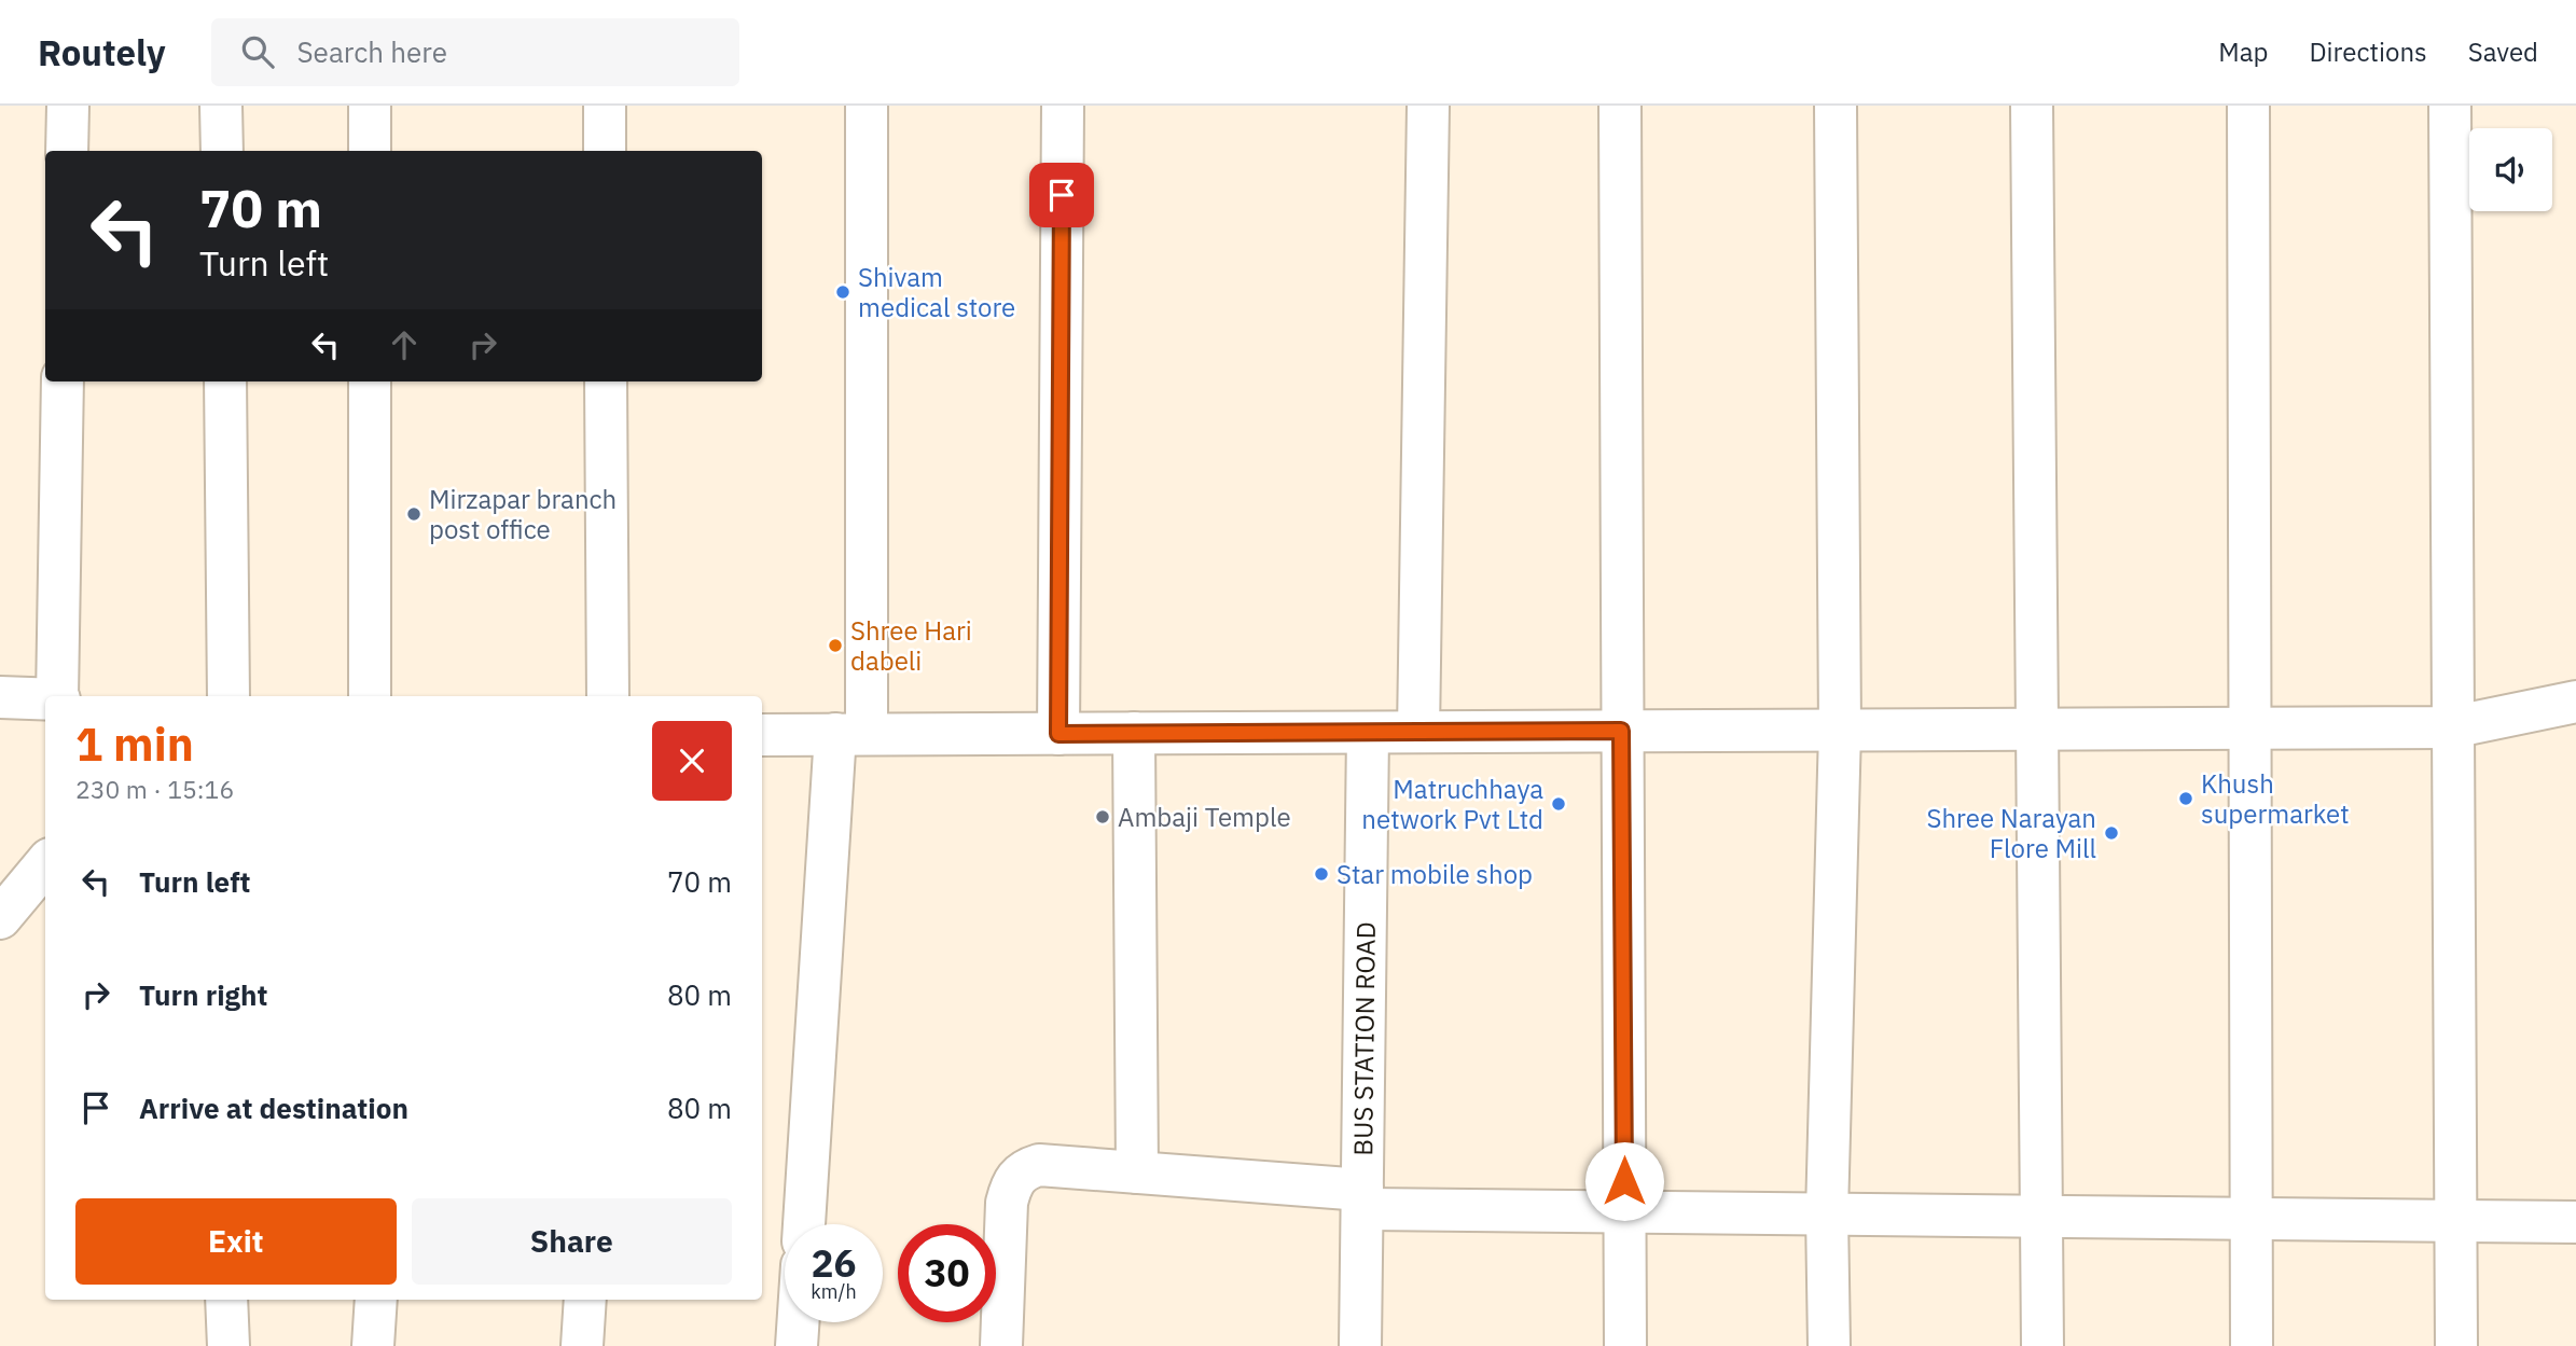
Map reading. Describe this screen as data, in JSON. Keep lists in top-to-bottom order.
{
  "streets": {
    "street": ["BUS STATION ROAD"]
  },
  "places": [
    "Shivam medical store",
    "Mirzapar branch post office",
    "Shree Hari dabeli",
    "Khush supermarket",
    "Matruchhaya network Pvt Ltd",
    "Ambaji Temple",
    "Shree Narayan Flore Mill",
    "Star mobile shop"
  ],
  "page": {
    "header": "Routely",
    "search": "Search here",
    "nav": ["Map", "Directions", "Saved"],
    "turn": ["70 m", "Turn left"],
    "heading": ["1 min", "230 m · 15:16"],
    "list": [
      {
        "name": "Turn left",
        "value": "70 m"
      },
      {
        "name": "Turn right",
        "value": "80 m"
      },
      {
        "name": "Arrive at destination",
        "value": "80 m"
      }
    ],
    "buttons": ["Exit", "Share"],
    "speed": "26 km/h",
    "limit": "30"
  }
}
